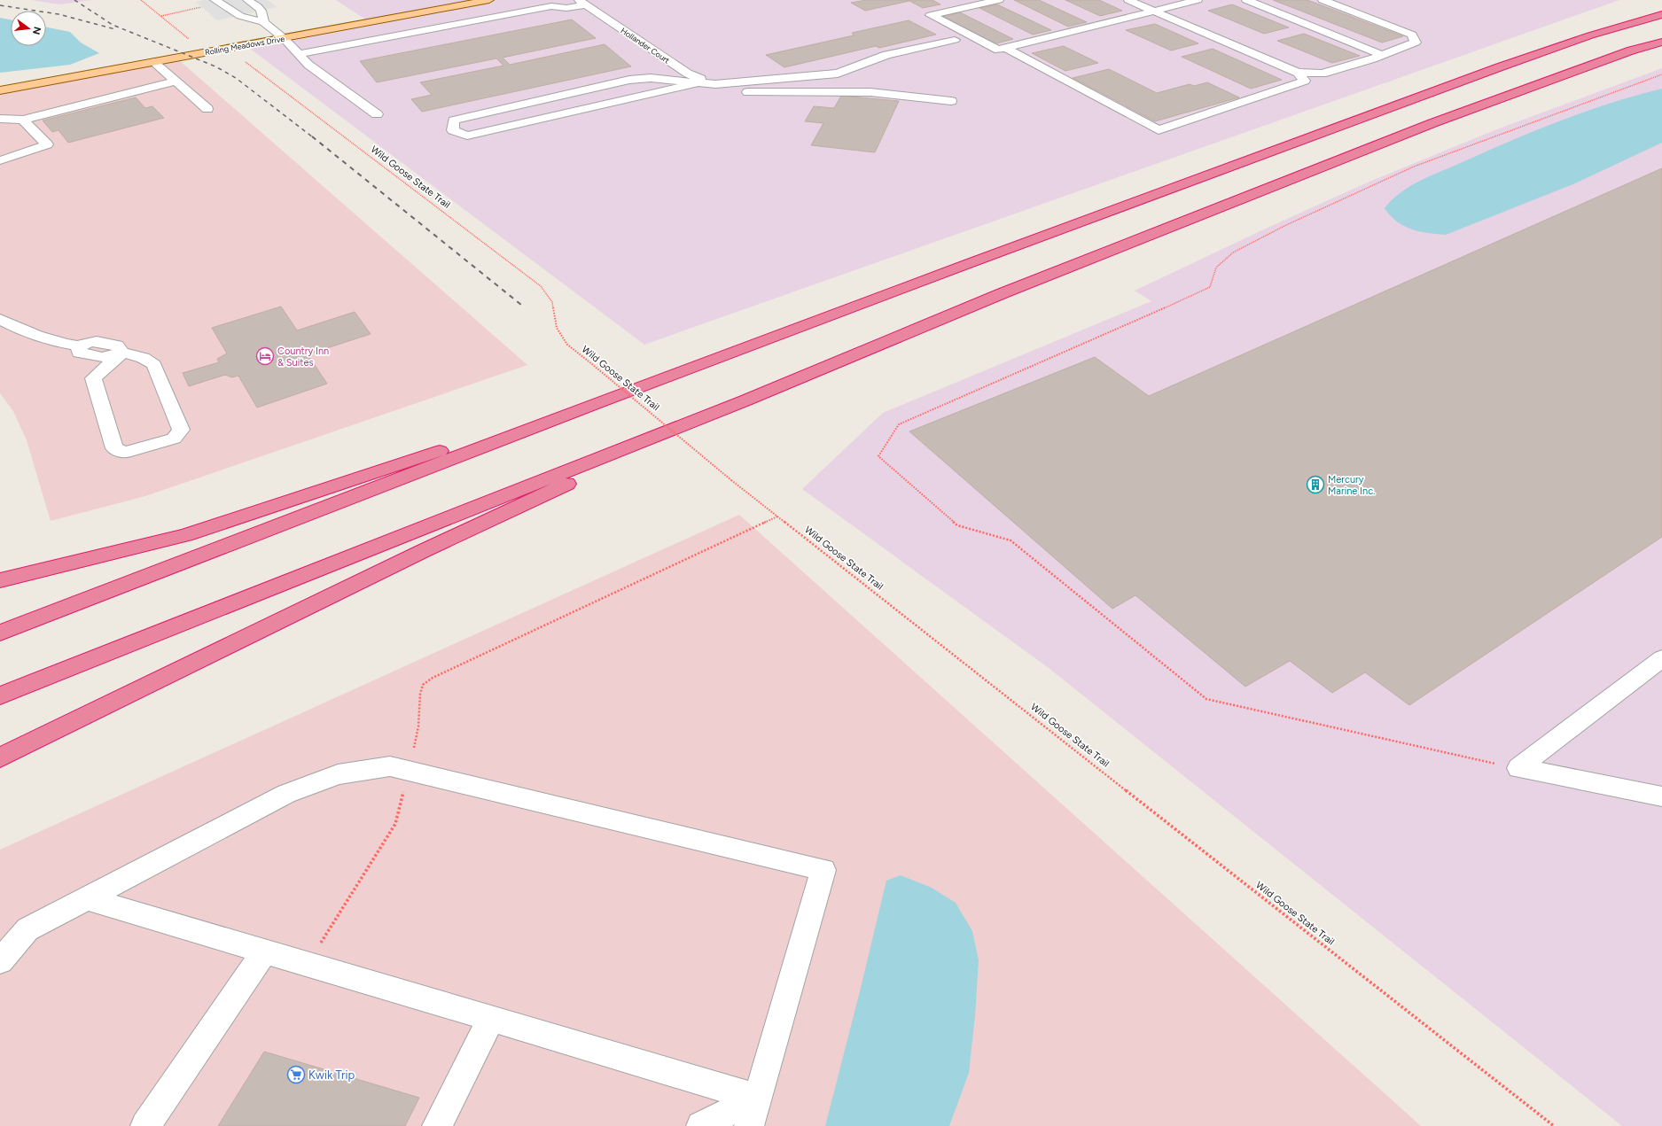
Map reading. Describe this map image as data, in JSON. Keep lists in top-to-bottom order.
{
  "streets": {
    "main road": ["Rolling Meadows Drive"],
    "street": ["Hollander Court"],
    "path": ["Wild Goose State Trail"]
  },
  "crossings": [
    ["Rolling Meadows Drive", "Wild Goose State Trail"]
  ],
  "places": {
    "hotel": ["Country Inn & Suites"],
    "building": ["Mercury Marine Inc."],
    "supermarket": ["Kwik Trip"]
  },
  "north": "right"
}
